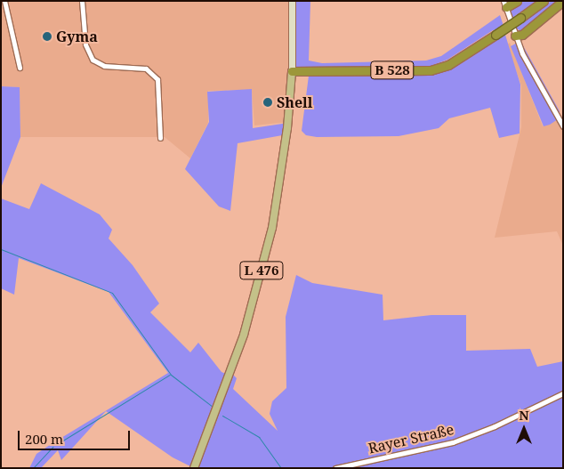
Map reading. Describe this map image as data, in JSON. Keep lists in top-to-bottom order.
{
  "streets": {
    "highway": ["B 528"],
    "main road": ["L 476"],
    "street": ["Rayer Straße"]
  },
  "crossings": [
    ["B 528", "L 476"]
  ],
  "places": ["Gyma", "Shell"],
  "scale_bar": "200 m",
  "north": "top"
}
